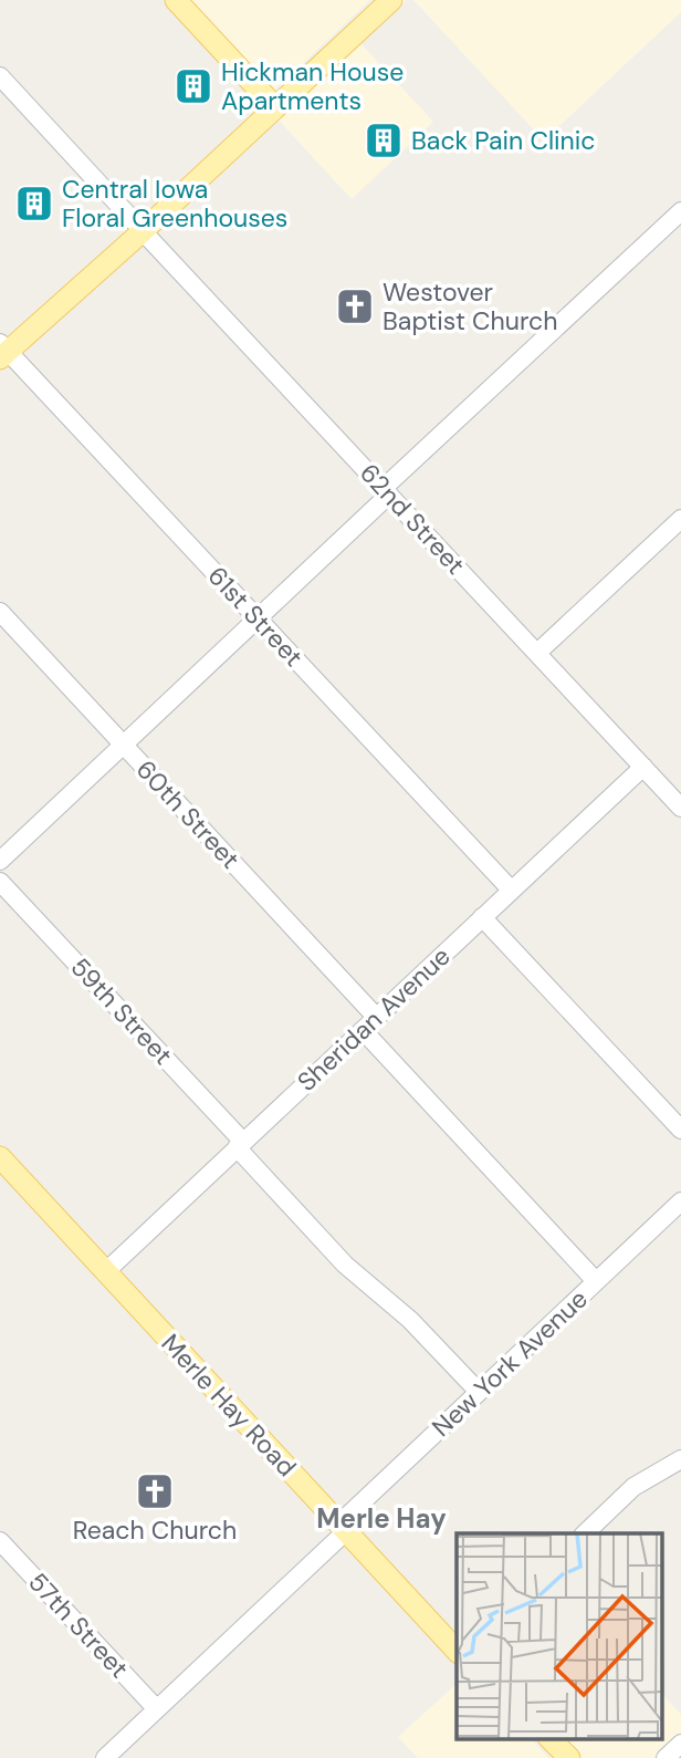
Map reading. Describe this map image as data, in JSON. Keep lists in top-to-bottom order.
{
  "streets": {
    "main road": ["Merle Hay Road"],
    "street": [
      "62nd Street",
      "61st Street",
      "60th Street",
      "59th Street",
      "Sheridan Avenue",
      "New York Avenue",
      "57th Street"
    ]
  },
  "crossings": [
    ["62nd Street", "Sheridan Avenue"],
    ["61st Street", "Sheridan Avenue"],
    ["60th Street", "Sheridan Avenue"],
    ["59th Street", "Sheridan Avenue"],
    ["59th Street", "New York Avenue"],
    ["Sheridan Avenue", "Merle Hay Road"],
    ["New York Avenue", "Merle Hay Road"],
    ["New York Avenue", "57th Street"]
  ],
  "districts": ["Merle Hay"],
  "places": {
    "building": ["Hickman House Apartments", "Back Pain Clinic", "Central Iowa Floral Greenhouses"],
    "church": ["Westover Baptist Church", "Reach Church"]
  }
}
